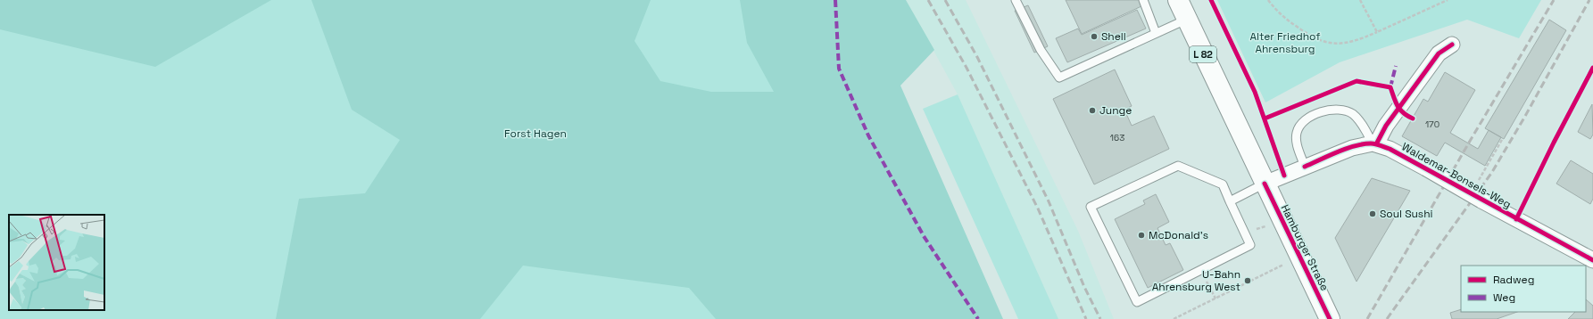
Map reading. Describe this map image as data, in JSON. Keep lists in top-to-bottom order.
{
  "streets": {
    "main road": ["L 82", "Hamburger Straße"],
    "street": ["Waldemar-Bonsels-Weg"]
  },
  "parks": ["Alter Friedhof Ahrensburg", "Forst Hagen"],
  "places": [
    "Shell",
    "Junge",
    "Soul Sushi",
    "McDonald's",
    "U-Bahn Ahrensburg West"
  ],
  "house_numbers": ["170", "163"],
  "legend": ["Radweg", "Weg"]
}
